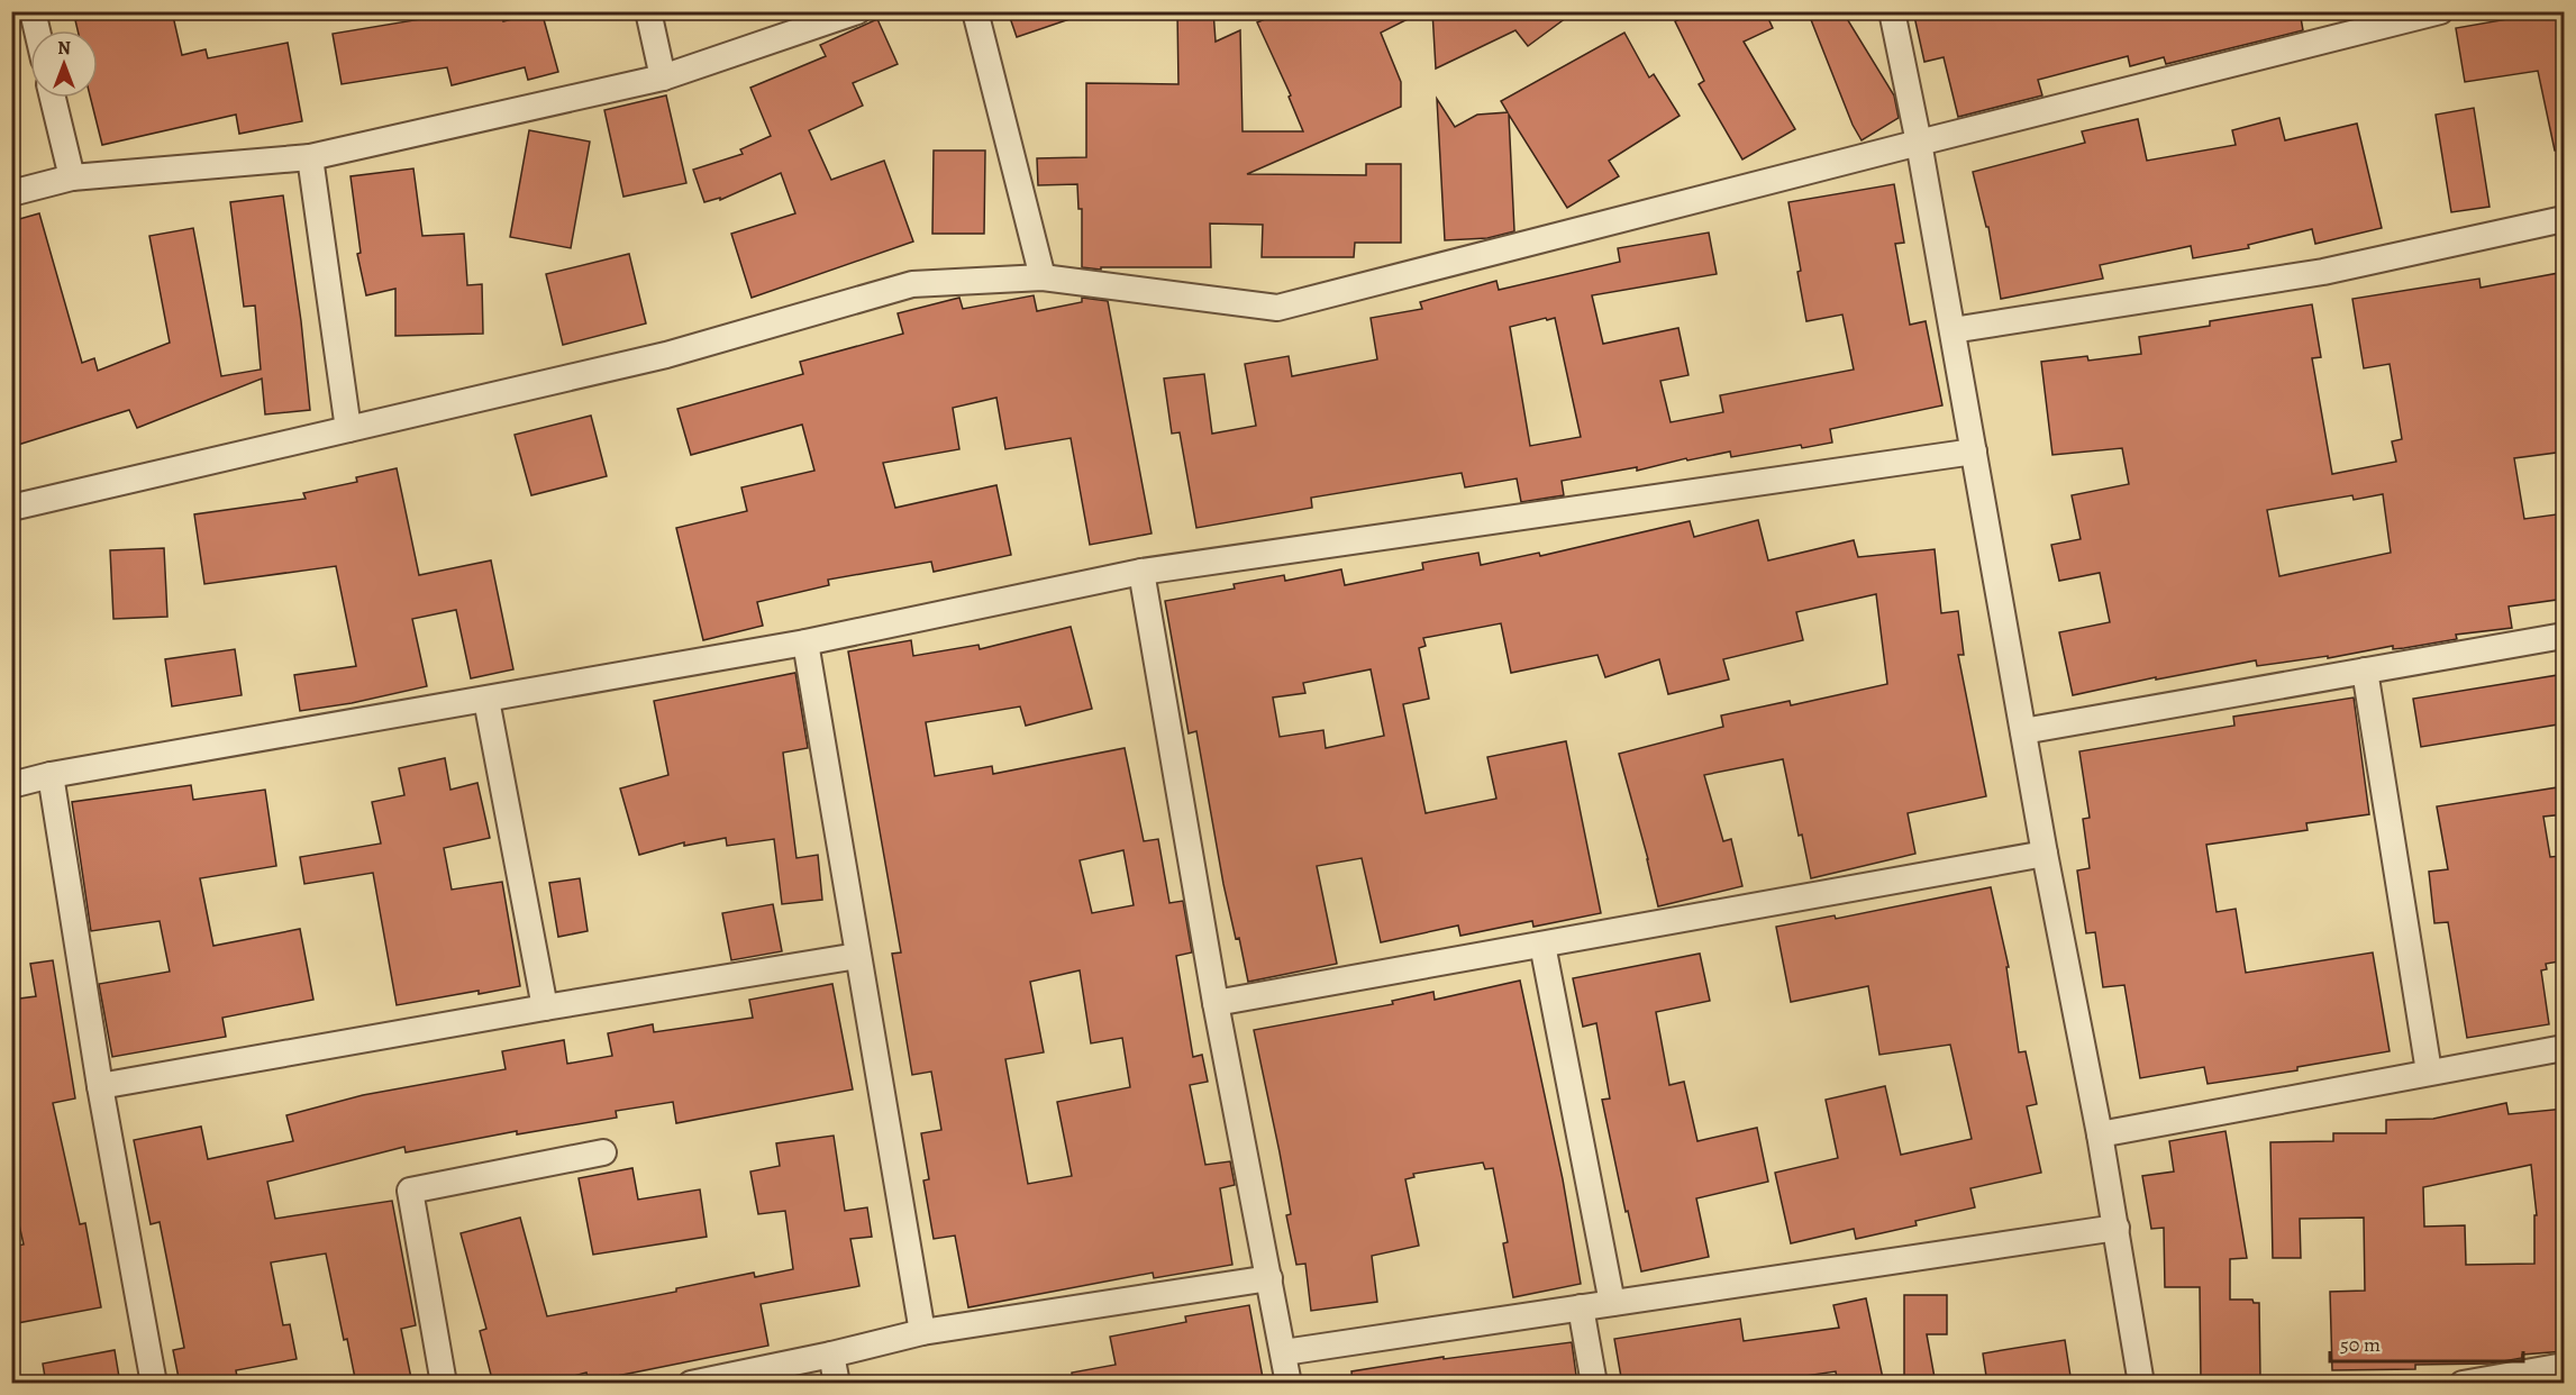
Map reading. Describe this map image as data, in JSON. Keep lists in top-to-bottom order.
{
  "scale_bar": "50 m",
  "north": "top"
}
